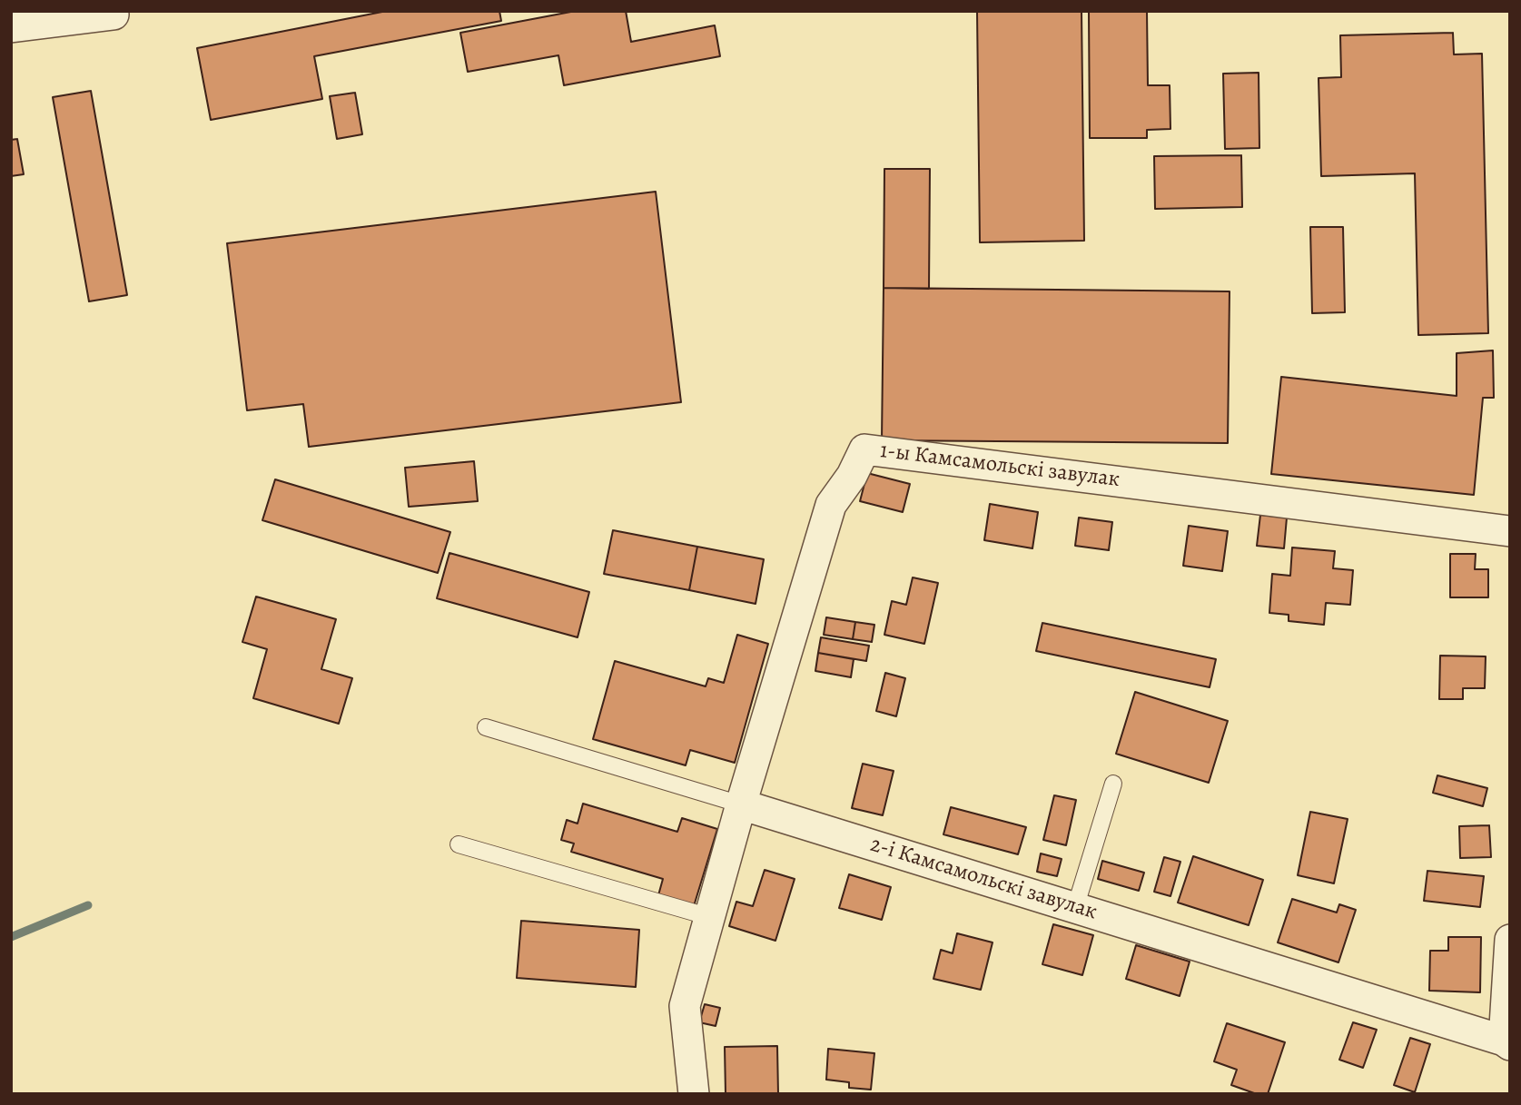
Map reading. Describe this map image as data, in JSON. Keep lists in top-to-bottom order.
{
  "streets": {
    "street": ["1-ы Камсамольскі завулак", "2-і Камсамольскі завулак"]
  },
  "crossings": [
    ["1-ы Камсамольскі завулак", "2-і Камсамольскі завулак"]
  ]
}
